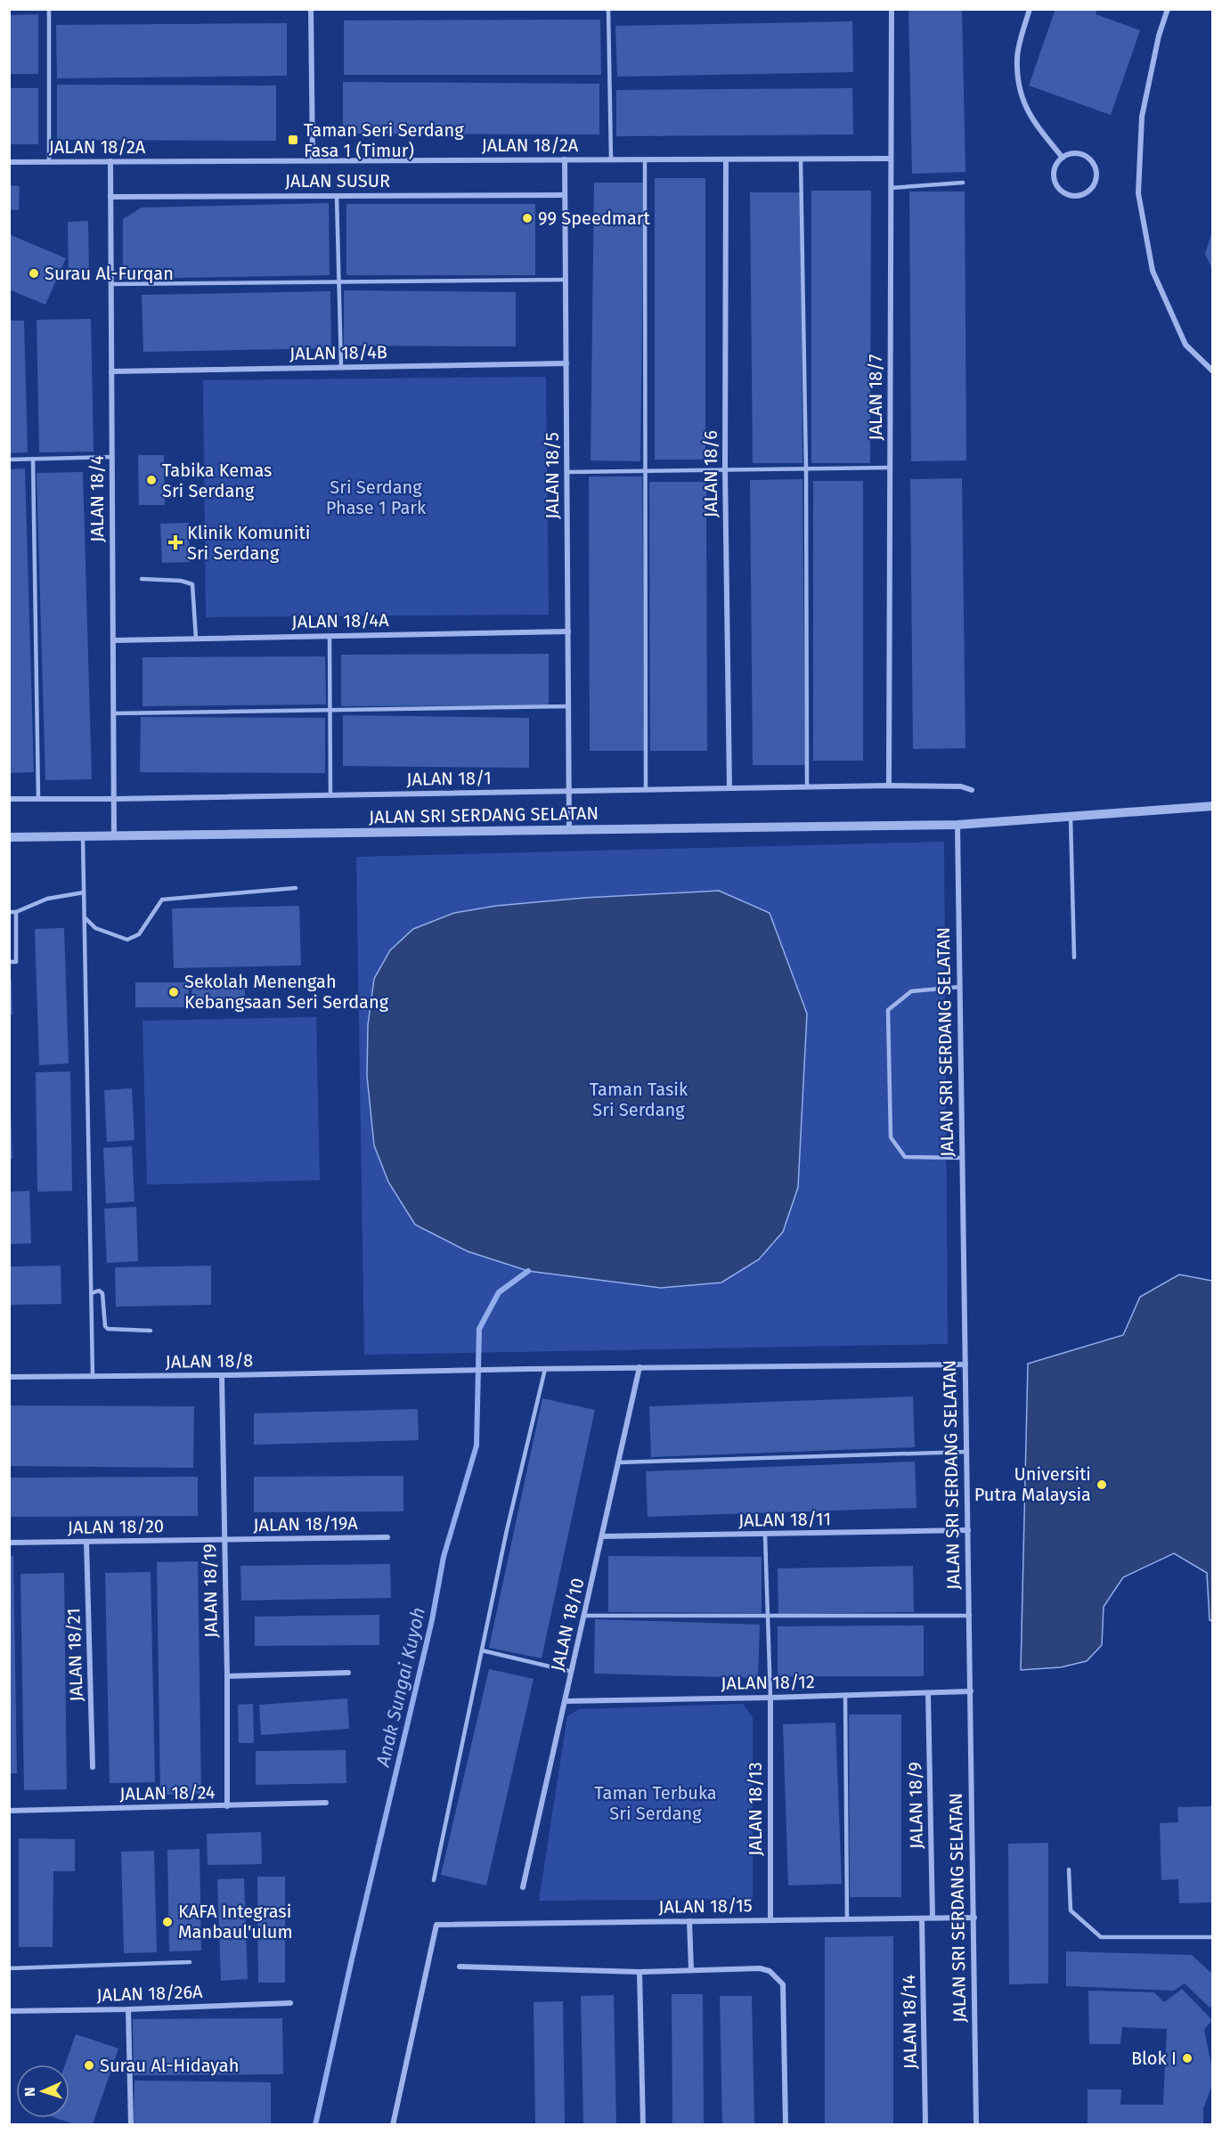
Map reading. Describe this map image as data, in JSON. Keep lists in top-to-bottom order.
{
  "streets": {
    "street": [
      "JALAN 18/2A",
      "JALAN SUSUR",
      "JALAN 18/4B",
      "JALAN 18/7",
      "JALAN 18/6",
      "JALAN 18/5",
      "JALAN 18/4",
      "JALAN 18/4A",
      "JALAN 18/1",
      "JALAN SRI SERDANG SELATAN",
      "JALAN 18/8",
      "JALAN 18/11",
      "JALAN 18/19A",
      "JALAN 18/20",
      "JALAN 18/19",
      "JALAN 18/10",
      "JALAN 18/21",
      "JALAN 18/12",
      "JALAN 18/24",
      "JALAN 18/9",
      "JALAN 18/13",
      "JALAN 18/15",
      "JALAN 18/26A",
      "JALAN 18/14"
    ]
  },
  "crossings": [
    ["JALAN 18/2A", "JALAN 18/7"],
    ["JALAN 18/2A", "JALAN 18/6"],
    ["JALAN 18/2A", "JALAN 18/5"],
    ["JALAN 18/2A", "JALAN 18/4"],
    ["JALAN SUSUR", "JALAN 18/5"],
    ["JALAN SUSUR", "JALAN 18/4"],
    ["JALAN 18/4B", "JALAN 18/5"],
    ["JALAN 18/4B", "JALAN 18/4"],
    ["JALAN 18/7", "JALAN 18/1"],
    ["JALAN 18/6", "JALAN 18/1"],
    ["JALAN 18/5", "JALAN 18/4A"],
    ["JALAN 18/5", "JALAN 18/1"],
    ["JALAN 18/5", "JALAN SRI SERDANG SELATAN"],
    ["JALAN 18/4", "JALAN 18/4A"],
    ["JALAN 18/4", "JALAN 18/1"],
    ["JALAN 18/4", "JALAN SRI SERDANG SELATAN"],
    ["JALAN SRI SERDANG SELATAN", "JALAN 18/8"],
    ["JALAN SRI SERDANG SELATAN", "JALAN 18/11"],
    ["JALAN SRI SERDANG SELATAN", "JALAN 18/12"],
    ["JALAN SRI SERDANG SELATAN", "JALAN 18/15"],
    ["JALAN 18/8", "JALAN 18/19"],
    ["JALAN 18/8", "JALAN 18/10"],
    ["JALAN 18/11", "JALAN 18/10"],
    ["JALAN 18/19A", "JALAN 18/20"],
    ["JALAN 18/19A", "JALAN 18/19"],
    ["JALAN 18/20", "JALAN 18/19"],
    ["JALAN 18/20", "JALAN 18/21"],
    ["JALAN 18/19", "JALAN 18/24"],
    ["JALAN 18/10", "JALAN 18/12"],
    ["JALAN 18/12", "JALAN 18/9"],
    ["JALAN 18/12", "JALAN 18/13"],
    ["JALAN 18/9", "JALAN 18/15"],
    ["JALAN 18/13", "JALAN 18/15"],
    ["JALAN 18/15", "JALAN 18/14"]
  ],
  "water": ["Anak Sungai Kuyoh"],
  "parks": ["Sri Serdang Phase 1 Park", "Taman Tasik Sri Serdang", "Taman Terbuka Sri Serdang"],
  "places": {
    "transit": ["Taman Seri Serdang Fasa 1 (Timur)"],
    "other": [
      "99 Speedmart",
      "Surau Al-Furqan",
      "Tabika Kemas Sri Serdang",
      "Sekolah Menengah Kebangsaan Seri Serdang",
      "Universiti Putra Malaysia",
      "KAFA Integrasi Manbaul'ulum",
      "Blok I",
      "Surau Al-Hidayah"
    ],
    "health": ["Klinik Komuniti Sri Serdang"]
  },
  "north": "left"
}
